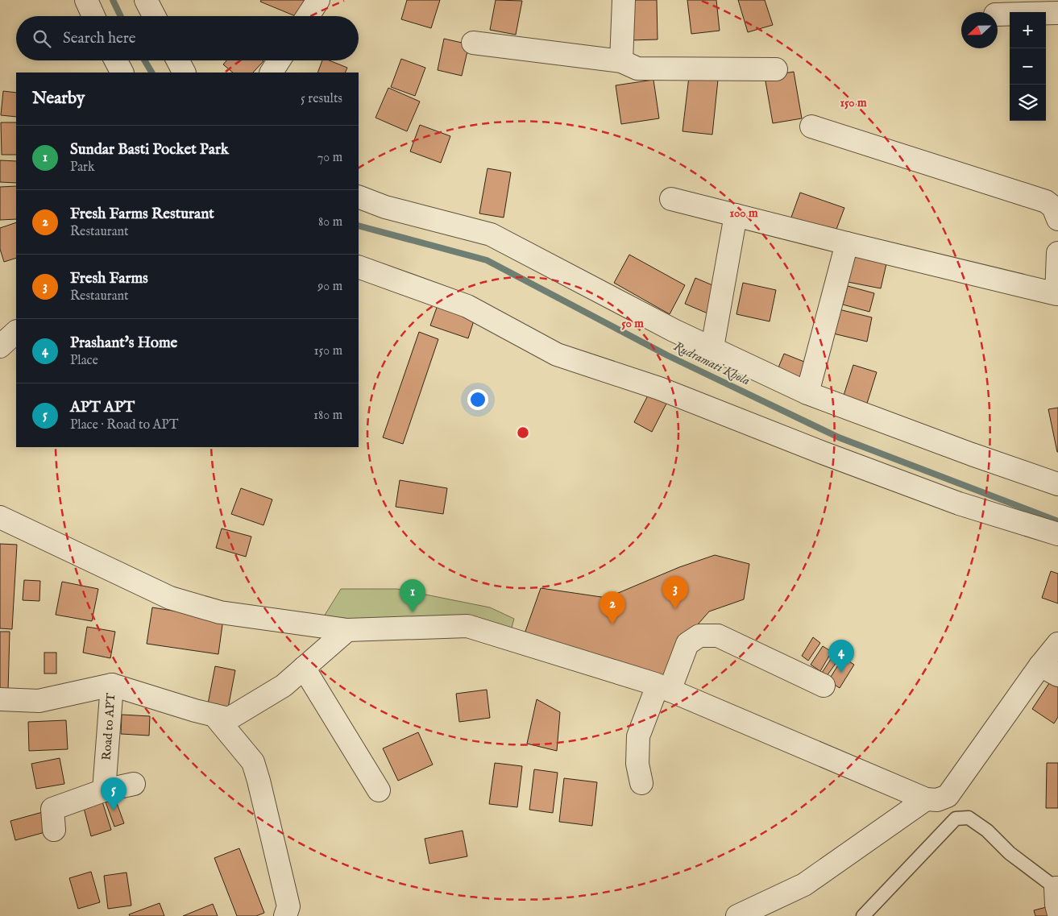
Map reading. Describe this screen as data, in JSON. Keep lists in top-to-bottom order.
{
  "streets": {
    "street": ["Road to APT"]
  },
  "water": ["Rudramati Khola"],
  "north": "left",
  "page": {
    "map_buttons": ["+", "−"],
    "search": "Search here",
    "heading": ["Nearby", "5 results"],
    "list": [
      {
        "mark": "1",
        "name": "Sundar Basti Pocket Park",
        "note": "Park",
        "value": "70 m"
      },
      {
        "mark": "2",
        "name": "Fresh Farms Resturant",
        "note": "Restaurant",
        "value": "80 m"
      },
      {
        "mark": "3",
        "name": "Fresh Farms",
        "note": "Restaurant",
        "value": "90 m"
      },
      {
        "mark": "4",
        "name": "Prashant's Home",
        "note": "Place",
        "value": "150 m"
      },
      {
        "mark": "5",
        "name": "APT APT",
        "note": "Place · Road to APT",
        "value": "180 m"
      }
    ],
    "pins": [
      "3",
      "1",
      "2",
      "4",
      "5"
    ]
  },
  "rings": ["150 m", "100 m", "50 m"]
}
